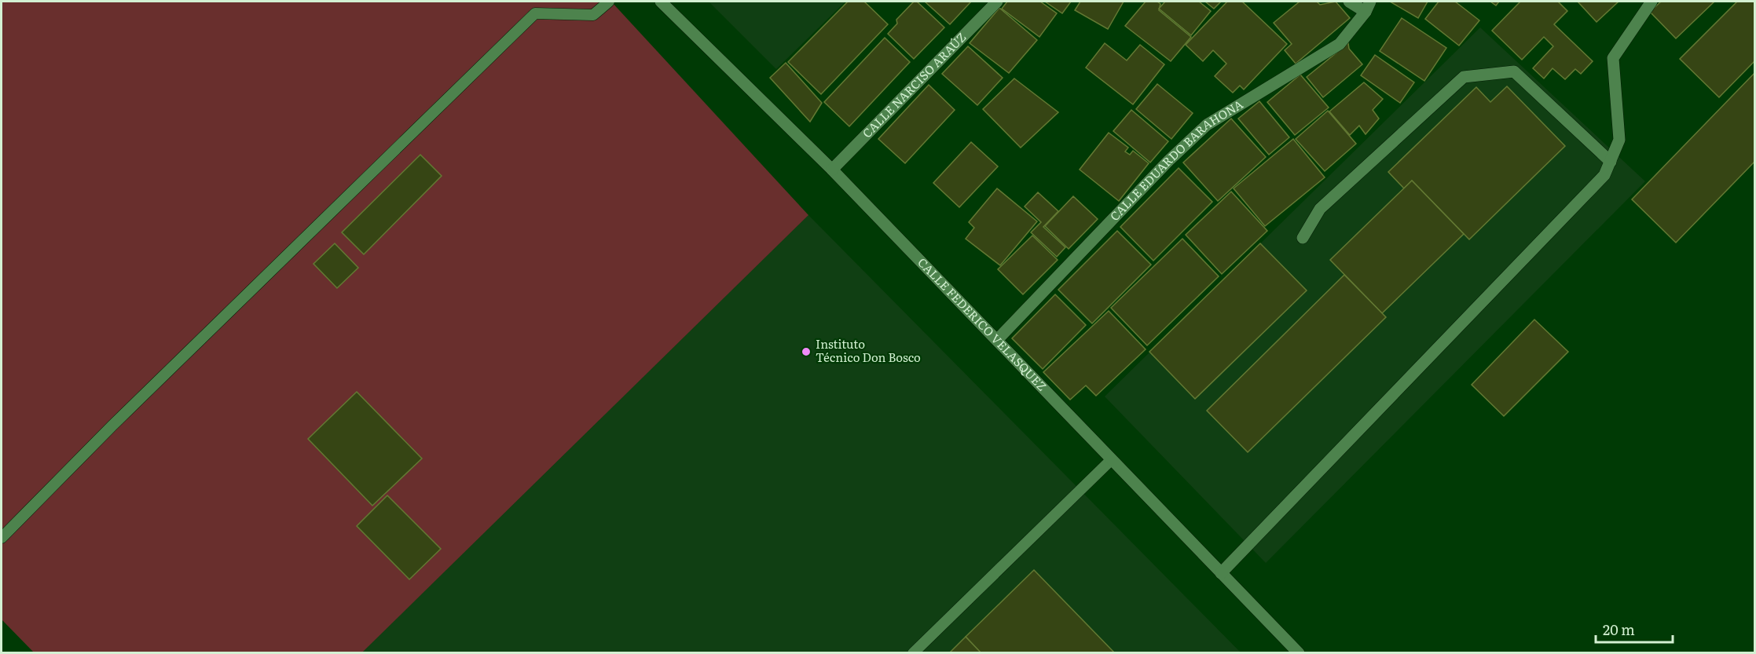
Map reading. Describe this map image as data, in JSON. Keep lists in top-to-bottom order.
{
  "streets": {
    "street": ["CALLE NARCISO ARAÚZ", "CALLE EDUARDO BARAHONA", "CALLE FEDERICO VELASQUEZ"]
  },
  "crossings": [
    ["CALLE NARCISO ARAÚZ", "CALLE FEDERICO VELASQUEZ"],
    ["CALLE EDUARDO BARAHONA", "CALLE FEDERICO VELASQUEZ"]
  ],
  "places": ["Instituto Técnico Don Bosco"],
  "scale_bar": "20 m"
}
